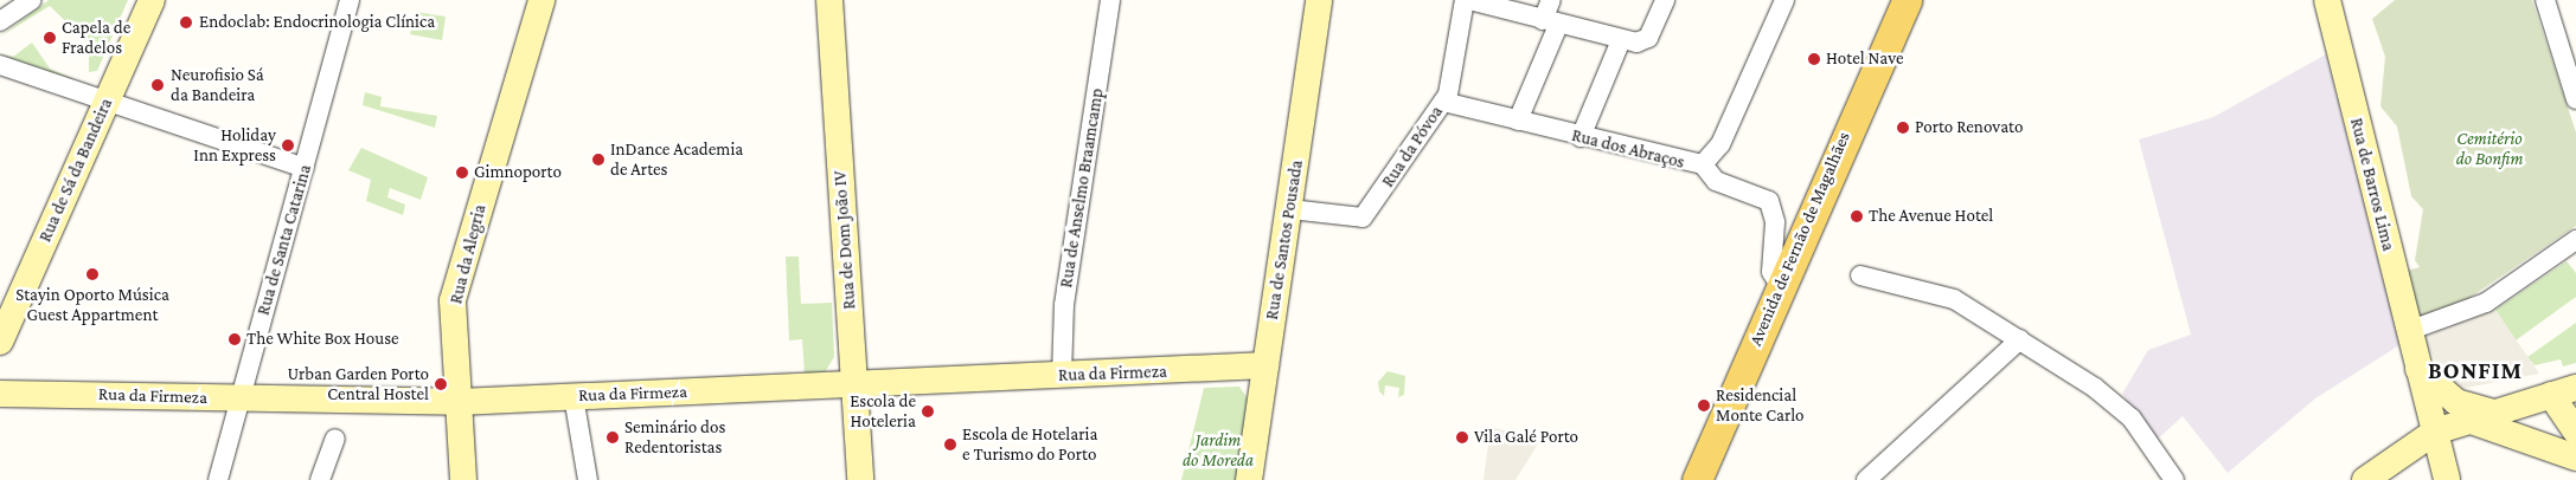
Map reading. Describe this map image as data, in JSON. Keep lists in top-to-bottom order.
{
  "streets": {
    "main road": ["Avenida de Fernão de Magalhães"],
    "street": [
      "Rua da Póvoa",
      "Rua dos Abraços",
      "Rua de Sá da Bandeira",
      "Rua de Barros Lima",
      "Rua de Anselmo Braamcamp",
      "Rua de Santa Catarina",
      "Rua de Dom João IV",
      "Rua de Santos Pousada",
      "Rua da Alegria",
      "Rua da Firmeza"
    ]
  },
  "crossings": [
    ["Rua da Póvoa", "Rua dos Abraços"],
    ["Rua da Póvoa", "Rua de Santos Pousada"],
    ["Rua de Anselmo Braamcamp", "Rua da Firmeza"],
    ["Rua de Santa Catarina", "Rua da Firmeza"],
    ["Rua de Dom João IV", "Rua da Firmeza"],
    ["Rua de Santos Pousada", "Rua da Firmeza"],
    ["Rua da Alegria", "Rua da Firmeza"]
  ],
  "districts": ["BONFIM"],
  "parks": ["Cemitério do Bonfim", "Jardim do Moreda"],
  "places": [
    "Endoclab: Endocrinologia Clínica",
    "Capela de Fradelos",
    "Hotel Nave",
    "Neurofisio Sá da Bandeira",
    "Porto Renovato",
    "Holiday Inn Express",
    "InDance Academia de Artes",
    "Gimnoporto",
    "The Avenue Hotel",
    "Stayin Oporto Música Guest Appartment",
    "The White Box House",
    "Urban Garden Porto Central Hostel",
    "Residencial Monte Carlo",
    "Escola de Hoteleria",
    "Seminário dos Redentoristas",
    "Vila Galé Porto",
    "Escola de Hotelaria e Turismo do Porto"
  ]
}
